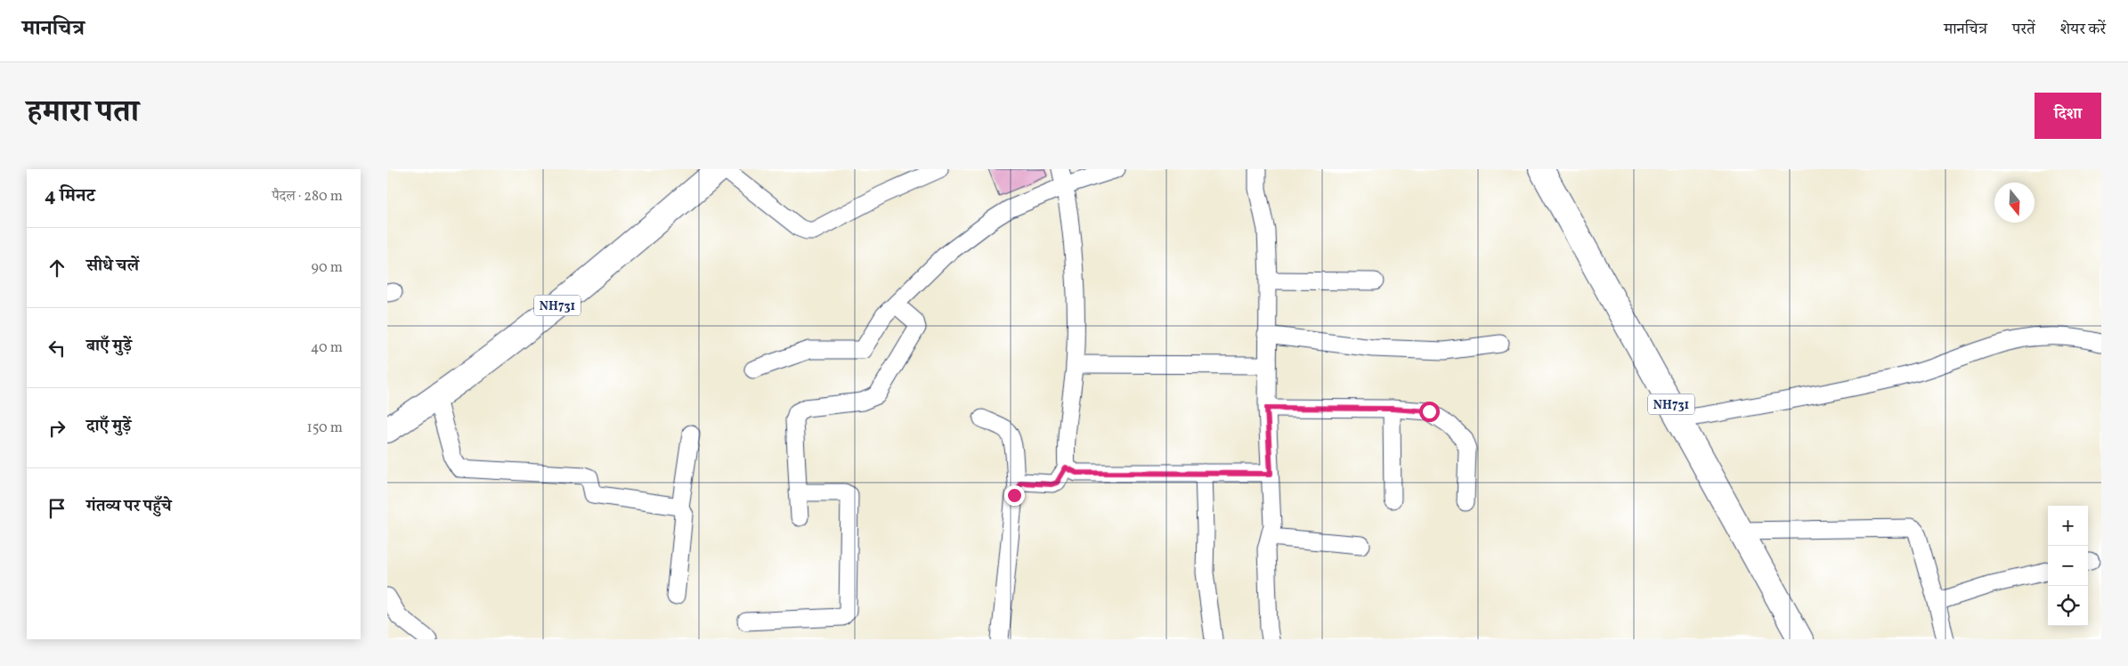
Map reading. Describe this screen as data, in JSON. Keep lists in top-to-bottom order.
{
  "streets": {
    "highway": ["NH731"]
  },
  "north": "bottom",
  "page": {
    "header": "मानचित्र",
    "nav": ["मानचित्र", "परतें", "शेयर करें"],
    "title": "हमारा पता",
    "buttons": "दिशा",
    "heading": ["4 मिनट", "पैदल · 280 m"],
    "list": [
      ["सीधे चलें", "90 m"],
      ["बाएँ मुड़ें", "40 m"],
      ["दाएँ मुड़ें", "150 m"],
      "गंतव्य पर पहुँचे"
    ],
    "map_buttons": ["+", "−"]
  }
}
